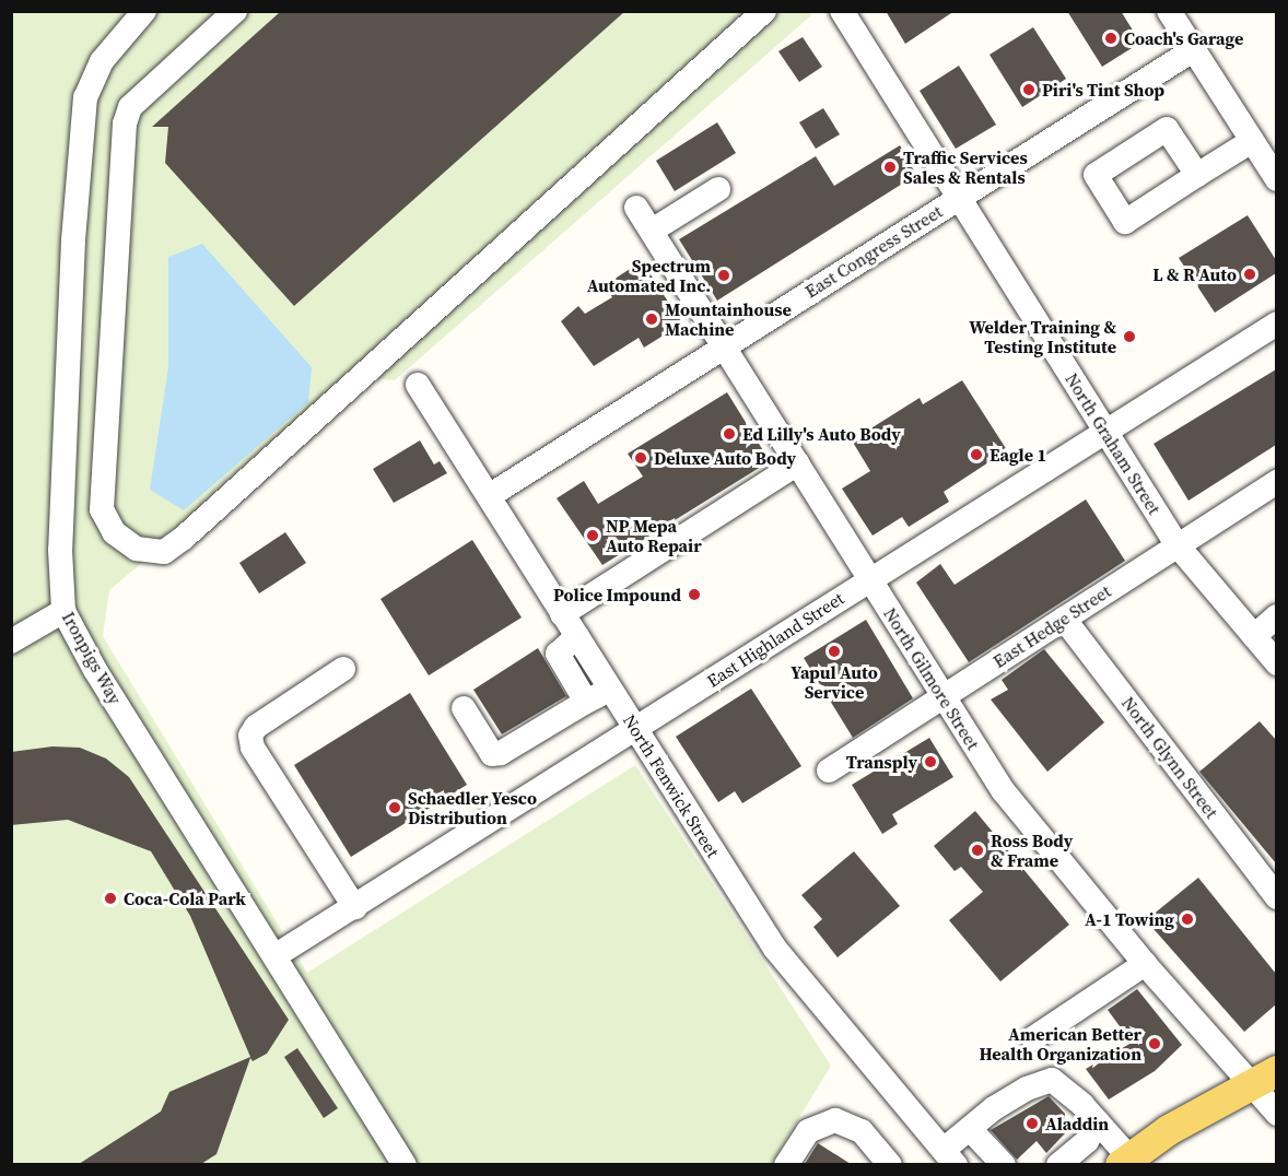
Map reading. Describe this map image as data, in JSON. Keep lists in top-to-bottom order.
{
  "streets": {
    "street": [
      "East Congress Street",
      "North Graham Street",
      "East Hedge Street",
      "East Highland Street",
      "Ironpigs Way",
      "North Gilmore Street",
      "North Glynn Street",
      "North Fenwick Street"
    ]
  },
  "crossings": [
    ["East Congress Street", "North Graham Street"],
    ["East Congress Street", "North Gilmore Street"],
    ["East Congress Street", "North Fenwick Street"],
    ["North Graham Street", "East Hedge Street"],
    ["North Graham Street", "East Highland Street"],
    ["East Hedge Street", "North Gilmore Street"],
    ["East Hedge Street", "North Glynn Street"],
    ["East Highland Street", "Ironpigs Way"],
    ["East Highland Street", "North Gilmore Street"],
    ["East Highland Street", "North Fenwick Street"]
  ],
  "places": [
    "Coach's Garage",
    "Piri's Tint Shop",
    "Traffic Services Sales & Rentals",
    "L & R Auto",
    "Spectrum Automated Inc.",
    "Mountainhouse Machine",
    "Welder Training & Testing Institute",
    "Ed Lilly's Auto Body",
    "Eagle 1",
    "Deluxe Auto Body",
    "NP Mepa Auto Repair",
    "Police Impound",
    "Yapul Auto Service",
    "Transply",
    "Schaedler Yesco Distribution",
    "Ross Body & Frame",
    "Coca-Cola Park",
    "A-1 Towing",
    "American Better Health Organization",
    "Aladdin"
  ]
}
